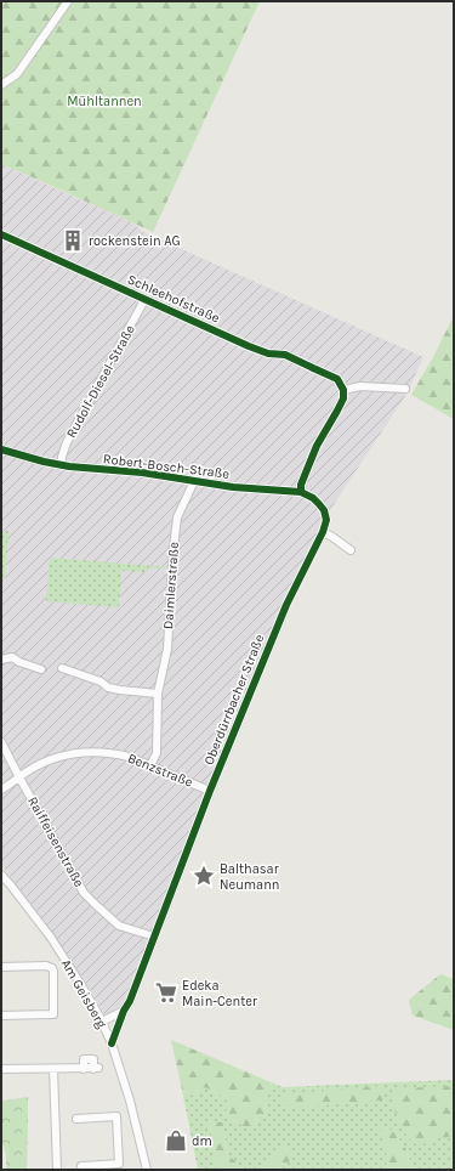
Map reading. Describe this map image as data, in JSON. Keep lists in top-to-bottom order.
{
  "streets": {
    "street": [
      "Schleehofstraße",
      "Rudolf-Diesel-Straße",
      "Robert-Bosch-Straße",
      "Daimlerstraße",
      "Oberdürrbacher Straße",
      "Benzstraße",
      "Raiffeisenstraße",
      "Am Geisberg"
    ]
  },
  "crossings": [
    ["Schleehofstraße", "Rudolf-Diesel-Straße"],
    ["Rudolf-Diesel-Straße", "Robert-Bosch-Straße"],
    ["Robert-Bosch-Straße", "Daimlerstraße"],
    ["Robert-Bosch-Straße", "Oberdürrbacher Straße"],
    ["Daimlerstraße", "Benzstraße"],
    ["Oberdürrbacher Straße", "Benzstraße"],
    ["Oberdürrbacher Straße", "Raiffeisenstraße"],
    ["Oberdürrbacher Straße", "Am Geisberg"],
    ["Benzstraße", "Raiffeisenstraße"]
  ],
  "parks": ["Mühltannen"],
  "places": {
    "building": ["rockenstein AG"],
    "place": ["Balthasar Neumann"],
    "supermarket": ["Edeka Main-Center"],
    "shop": ["dm"]
  }
}
